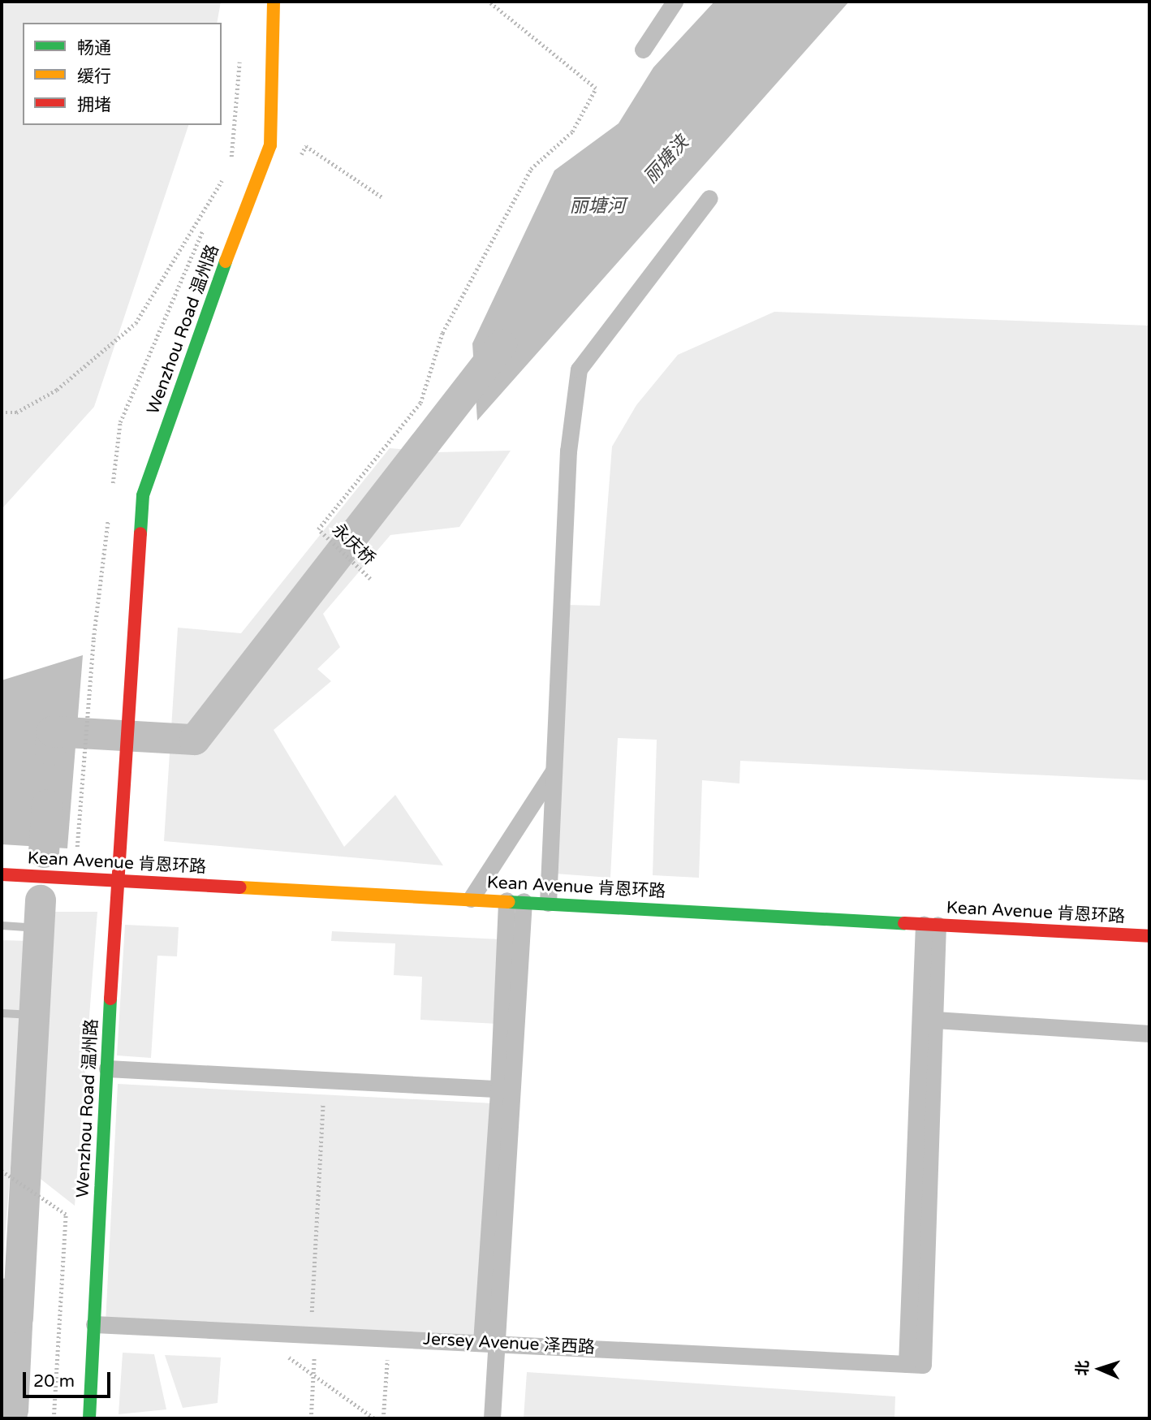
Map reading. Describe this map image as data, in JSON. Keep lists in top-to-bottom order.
{
  "streets": {
    "street": ["Wenzhou Road 温州路", "Kean Avenue 肯恩环路"],
    "lane": ["Jersey Avenue 泽西路"],
    "path": ["永庆桥"]
  },
  "crossings": [
    ["Wenzhou Road 温州路", "Kean Avenue 肯恩环路"],
    ["Wenzhou Road 温州路", "Jersey Avenue 泽西路"]
  ],
  "water": ["丽塘浃", "丽塘河"],
  "legend": ["畅通", "缓行", "拥堵"],
  "scale_bar": "20 m",
  "north": "left"
}
